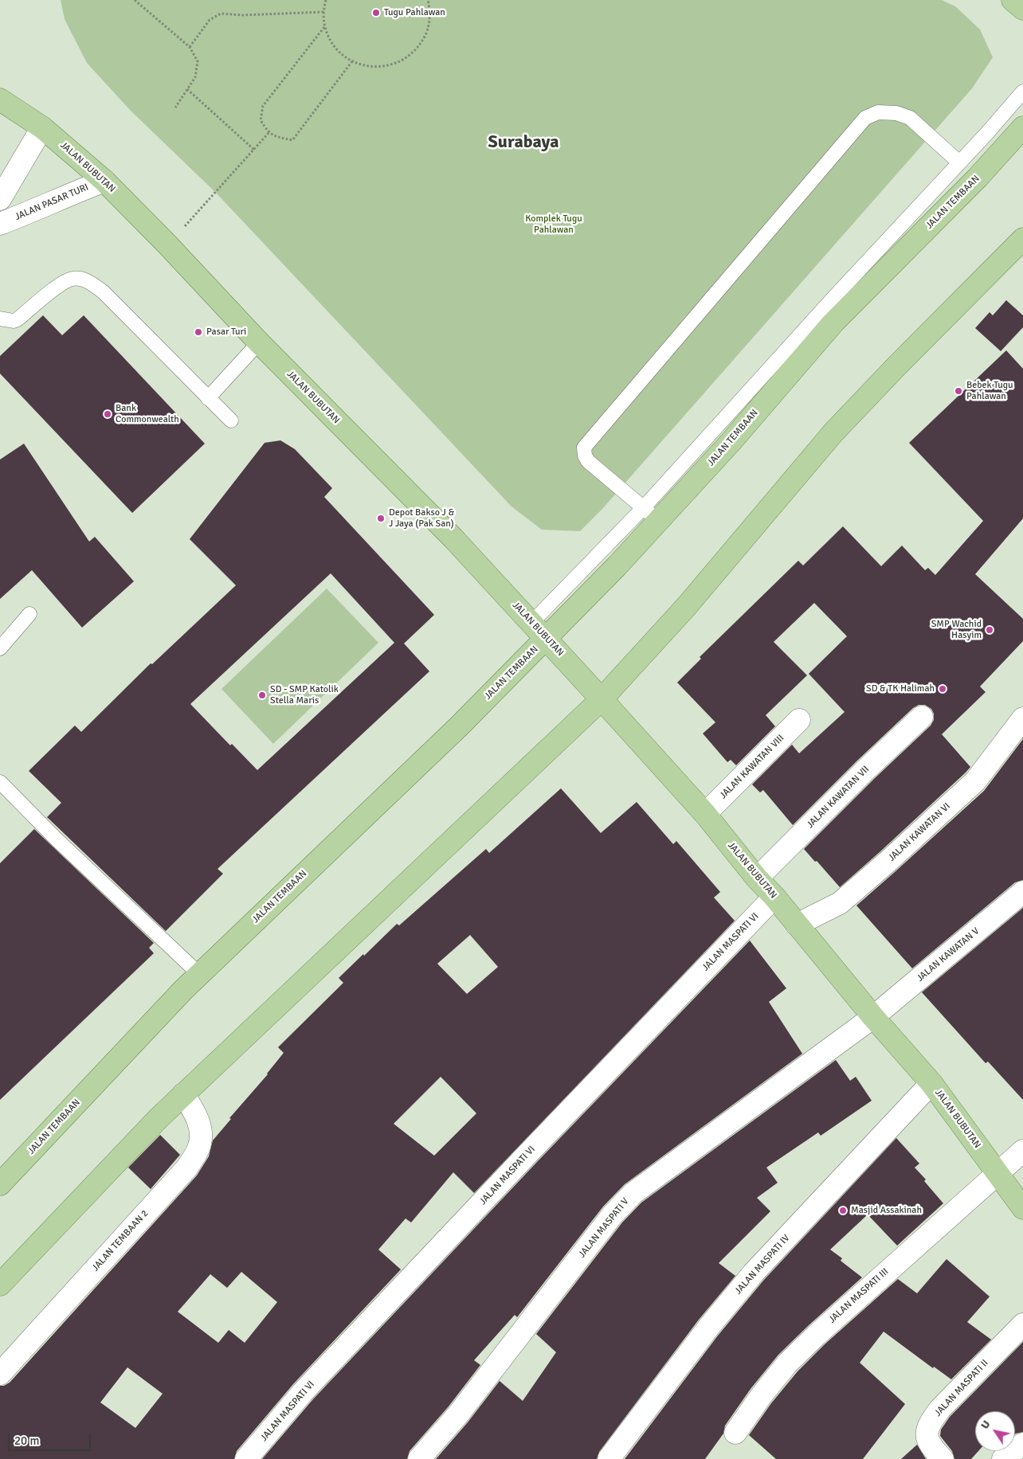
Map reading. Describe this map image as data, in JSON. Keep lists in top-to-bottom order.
{
  "streets": {
    "main road": ["JALAN BUBUTAN", "JALAN TEMBAAN"],
    "street": [
      "JALAN PASAR TURI",
      "JALAN KAWATAN VIII",
      "JALAN KAWATAN VII",
      "JALAN KAWATAN VI",
      "JALAN MASPATI VI",
      "JALAN KAWATAN V",
      "JALAN MASPATI V",
      "JALAN TEMBAAN 2",
      "JALAN MASPATI IV",
      "JALAN MASPATI III",
      "JALAN MASPATI II"
    ]
  },
  "crossings": [
    ["JALAN BUBUTAN", "JALAN PASAR TURI"],
    ["JALAN BUBUTAN", "JALAN TEMBAAN"],
    ["JALAN BUBUTAN", "JALAN KAWATAN VIII"],
    ["JALAN BUBUTAN", "JALAN KAWATAN VII"],
    ["JALAN BUBUTAN", "JALAN KAWATAN VI"],
    ["JALAN BUBUTAN", "JALAN MASPATI VI"],
    ["JALAN BUBUTAN", "JALAN KAWATAN V"],
    ["JALAN BUBUTAN", "JALAN MASPATI V"],
    ["JALAN BUBUTAN", "JALAN MASPATI IV"],
    ["JALAN BUBUTAN", "JALAN MASPATI III"],
    ["JALAN KAWATAN V", "JALAN MASPATI V"]
  ],
  "districts": ["Surabaya"],
  "parks": ["Komplek Tugu Pahlawan"],
  "places": [
    "Tugu Pahlawan",
    "Pasar Turi",
    "Bebek Tugu Pahlawan",
    "Bank Commonwealth",
    "Depot Bakso J & J Jaya (Pak San)",
    "SMP Wachid Hasyim",
    "SD & TK Halimah",
    "SD - SMP Katolik Stella Maris",
    "Masjid Assakinah"
  ],
  "scale_bar": "20 m",
  "north": "top left"
}
